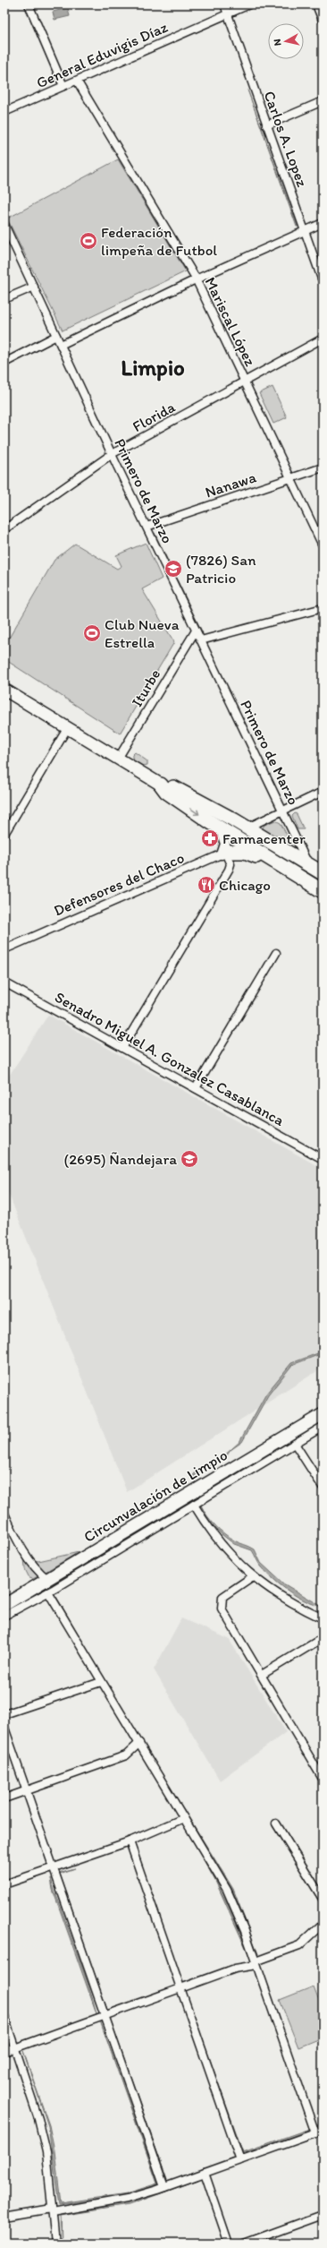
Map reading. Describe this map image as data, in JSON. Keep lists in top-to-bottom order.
{
  "streets": {
    "highway": ["Circunvalación de Limpio"],
    "street": [
      "General Eduvigis Díaz",
      "Carlos A. Lopez",
      "Mariscal López",
      "Florida",
      "Nanawa",
      "Primero de Marzo",
      "Iturbe",
      "Defensores del Chaco",
      "Senadro Miguel A. Gonzalez Casablanca"
    ]
  },
  "crossings": [
    ["General Eduvigis Díaz", "Carlos A. Lopez"],
    ["General Eduvigis Díaz", "Mariscal López"],
    ["Mariscal López", "Florida"],
    ["Mariscal López", "Nanawa"],
    ["Florida", "Primero de Marzo"],
    ["Nanawa", "Primero de Marzo"],
    ["Primero de Marzo", "Iturbe"]
  ],
  "districts": ["Limpio"],
  "places": {
    "sports": ["Federación limpeña de Futbol", "Club Nueva Estrella"],
    "school or university": ["(7826) San Patricio", "(2695) Ñandejara"],
    "pharmacy": ["Farmacenter"],
    "restaurant": ["Chicago"]
  },
  "north": "left"
}
